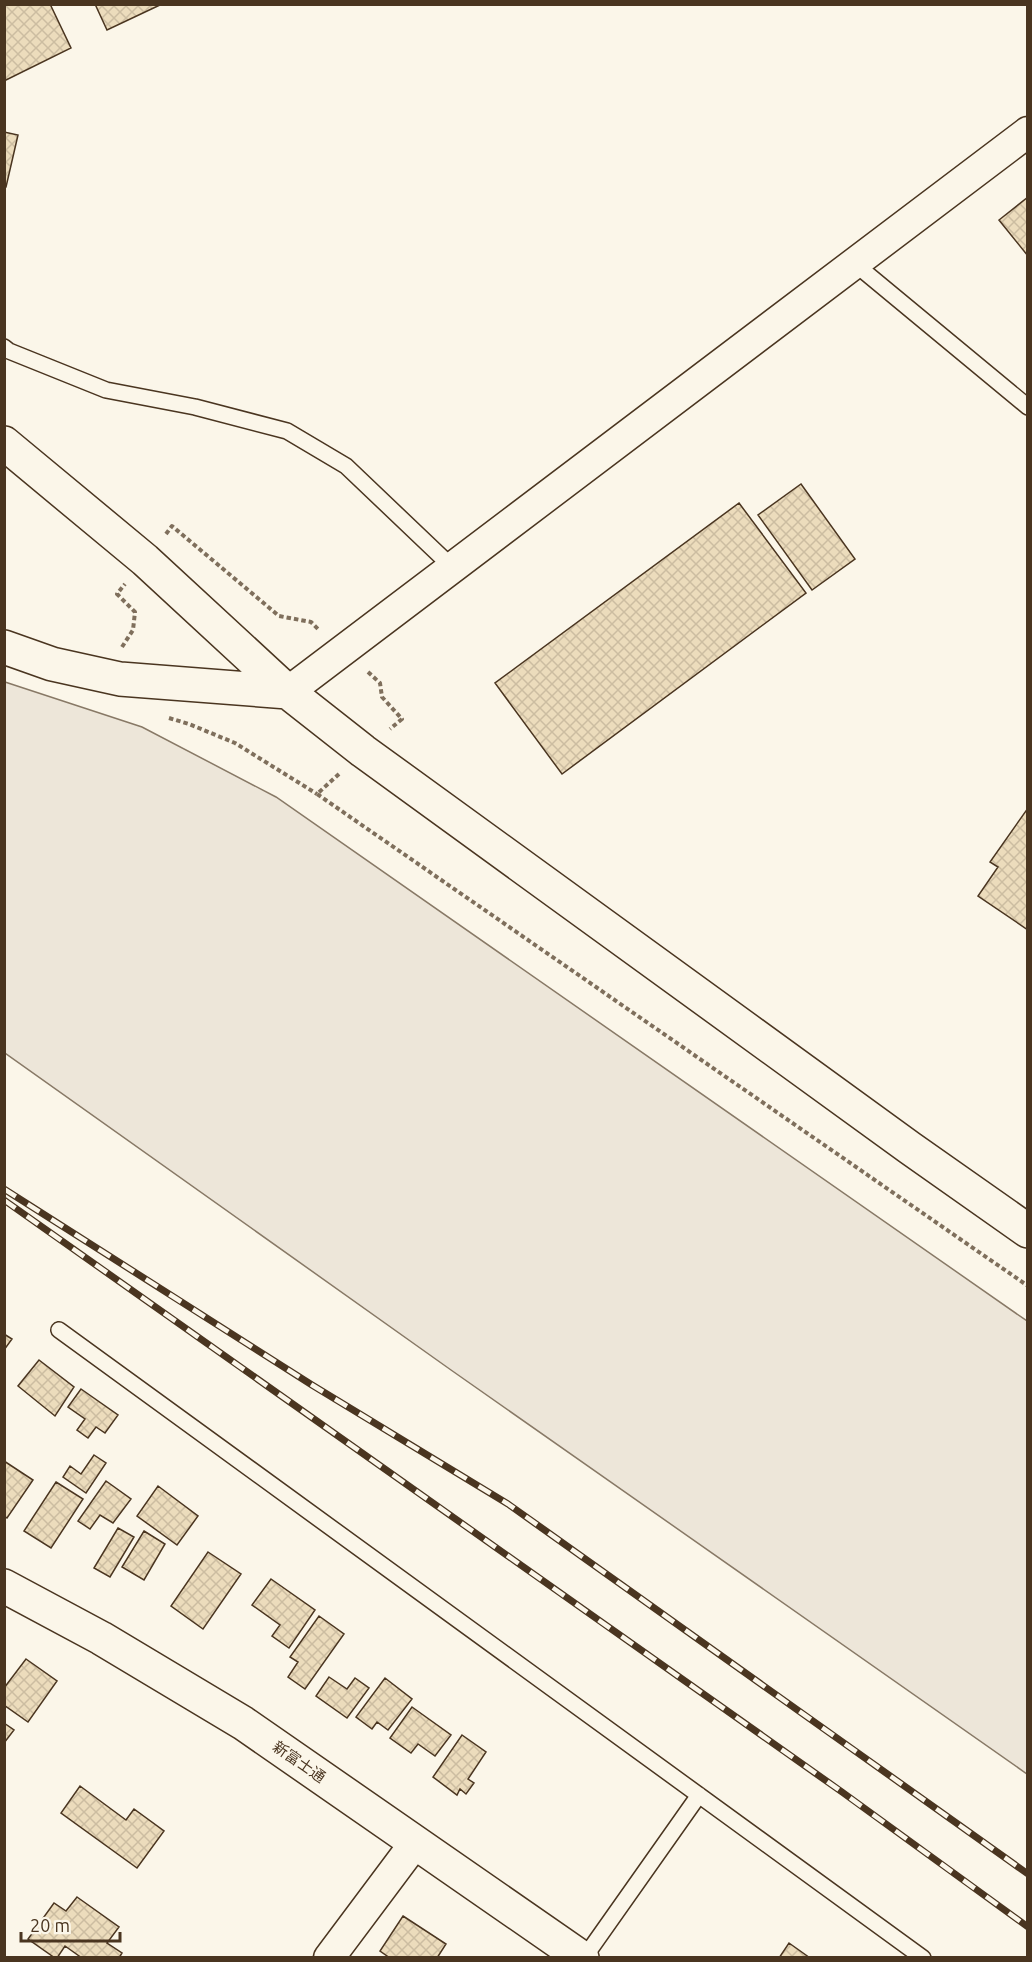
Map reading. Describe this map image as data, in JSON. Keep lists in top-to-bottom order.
{
  "streets": {
    "street": ["新富士通"]
  },
  "scale_bar": "20 m"
}
